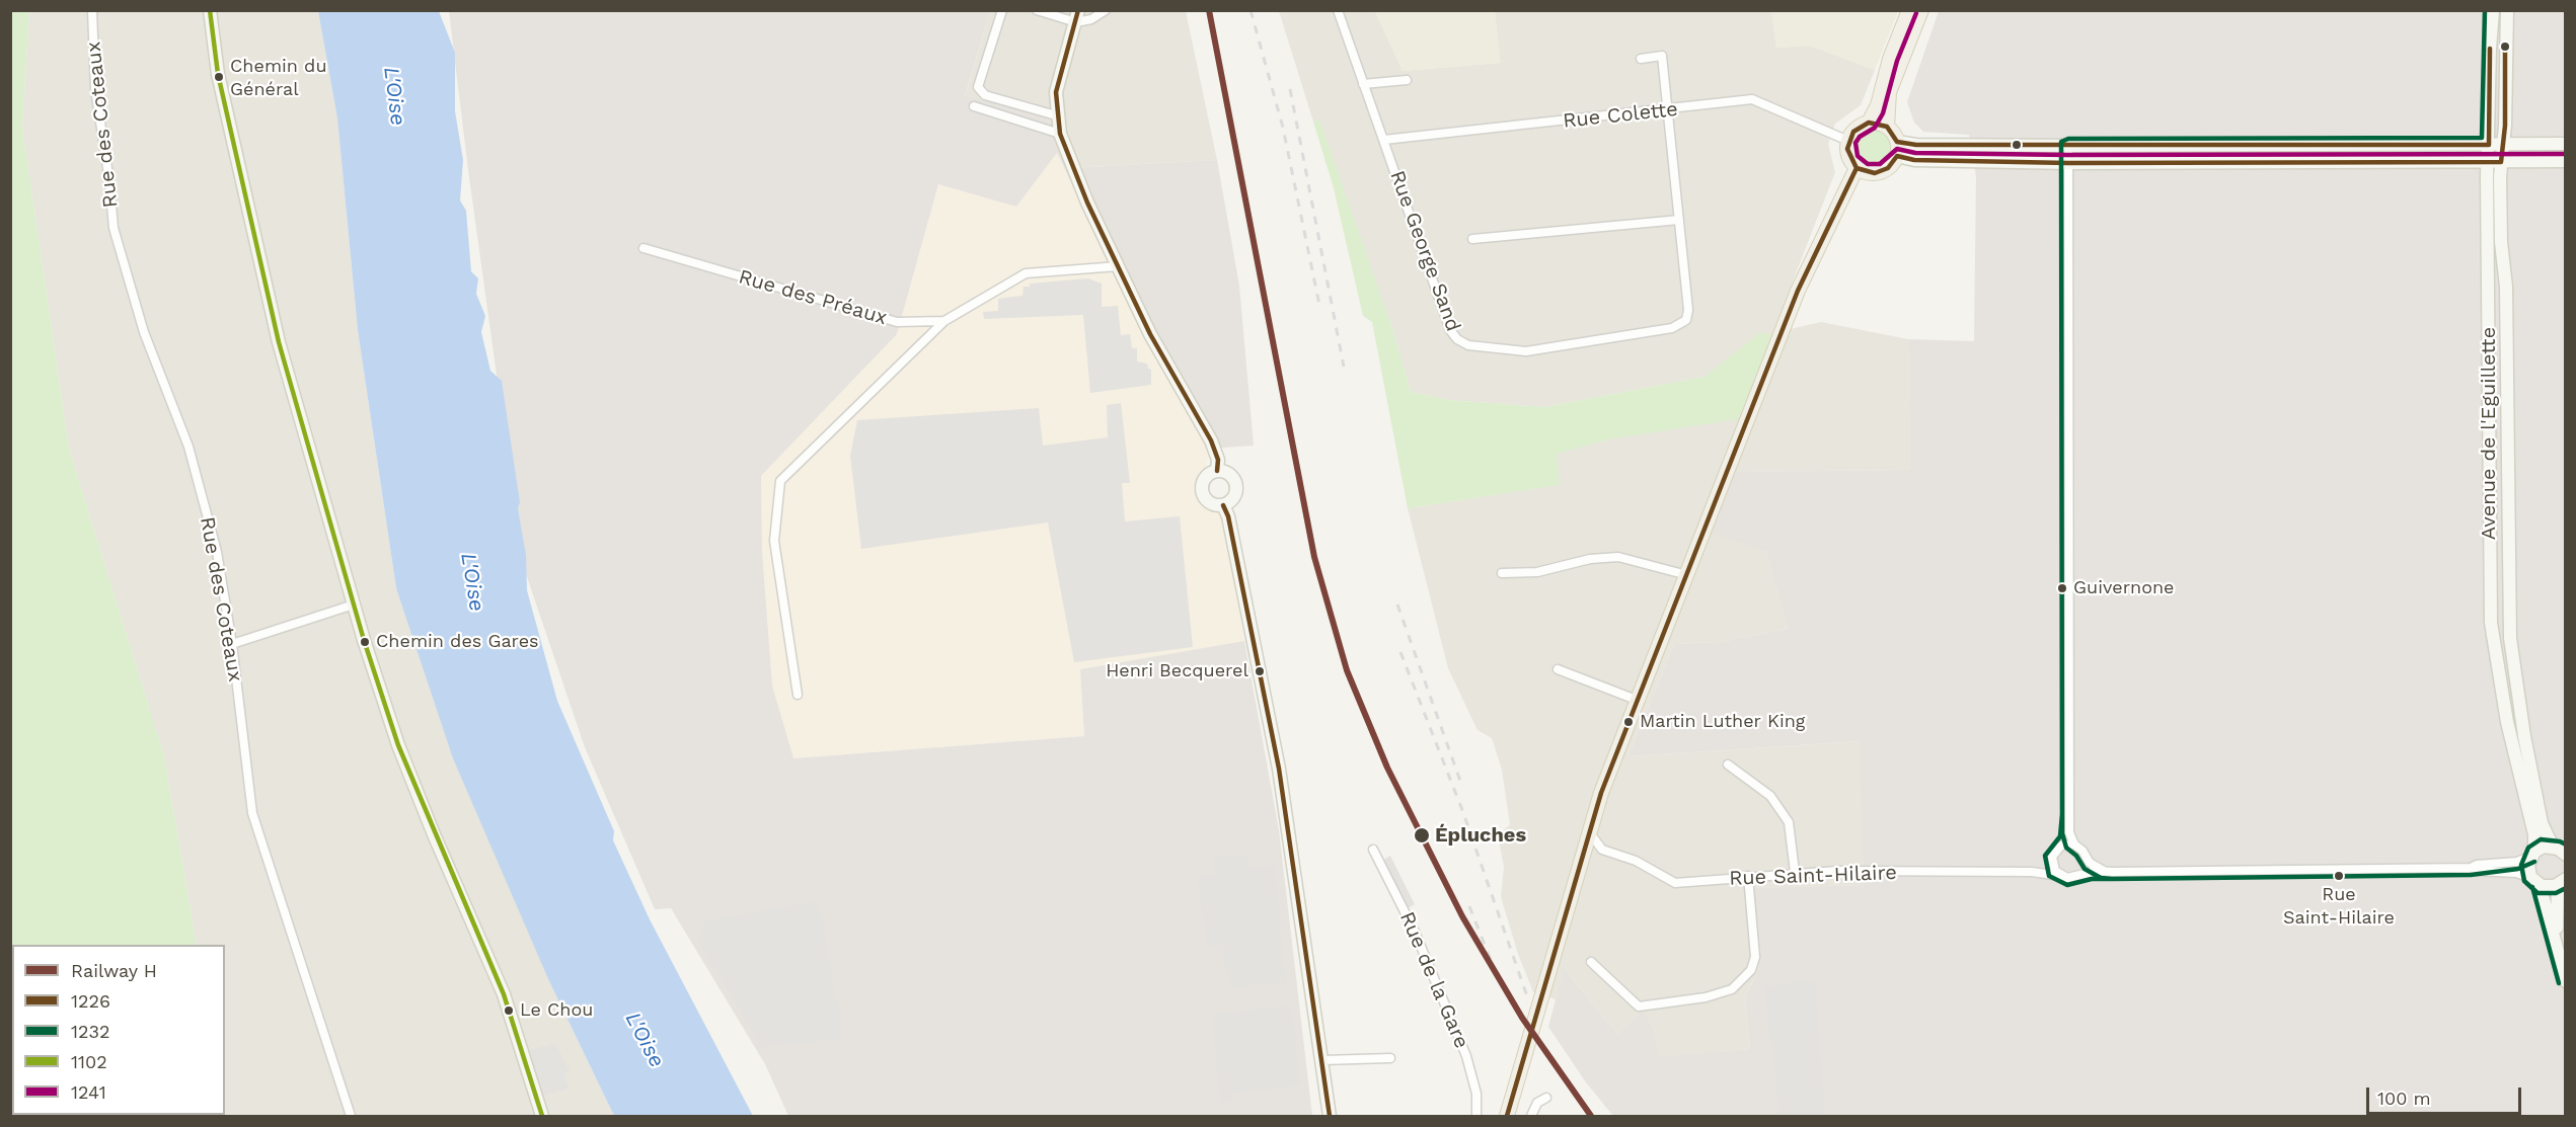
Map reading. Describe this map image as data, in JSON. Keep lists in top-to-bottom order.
{
  "streets": {
    "street": [
      "Rue Colette",
      "Rue des Coteaux",
      "Rue George Sand",
      "Rue des Préaux",
      "Avenue de l'Eguillette",
      "Rue Saint-Hilaire",
      "Rue de la Gare"
    ]
  },
  "crossings": [
    ["Rue Colette", "Rue George Sand"],
    ["Avenue de l'Eguillette", "Rue Saint-Hilaire"]
  ],
  "water": ["L'Oise"],
  "places": [
    "Chemin du Général",
    "Guivernone",
    "Chemin des Gares",
    "Henri Becquerel",
    "Martin Luther King",
    "Épluches",
    "Rue Saint-Hilaire",
    "Le Chou"
  ],
  "lines": [
    "rail line H",
    "transit line 1226",
    "transit line 1232",
    "transit line 1102",
    "transit line 1241"
  ],
  "legend": [
    "Railway H",
    "1226",
    "1232",
    "1102",
    "1241"
  ],
  "scale_bar": "100 m"
}
